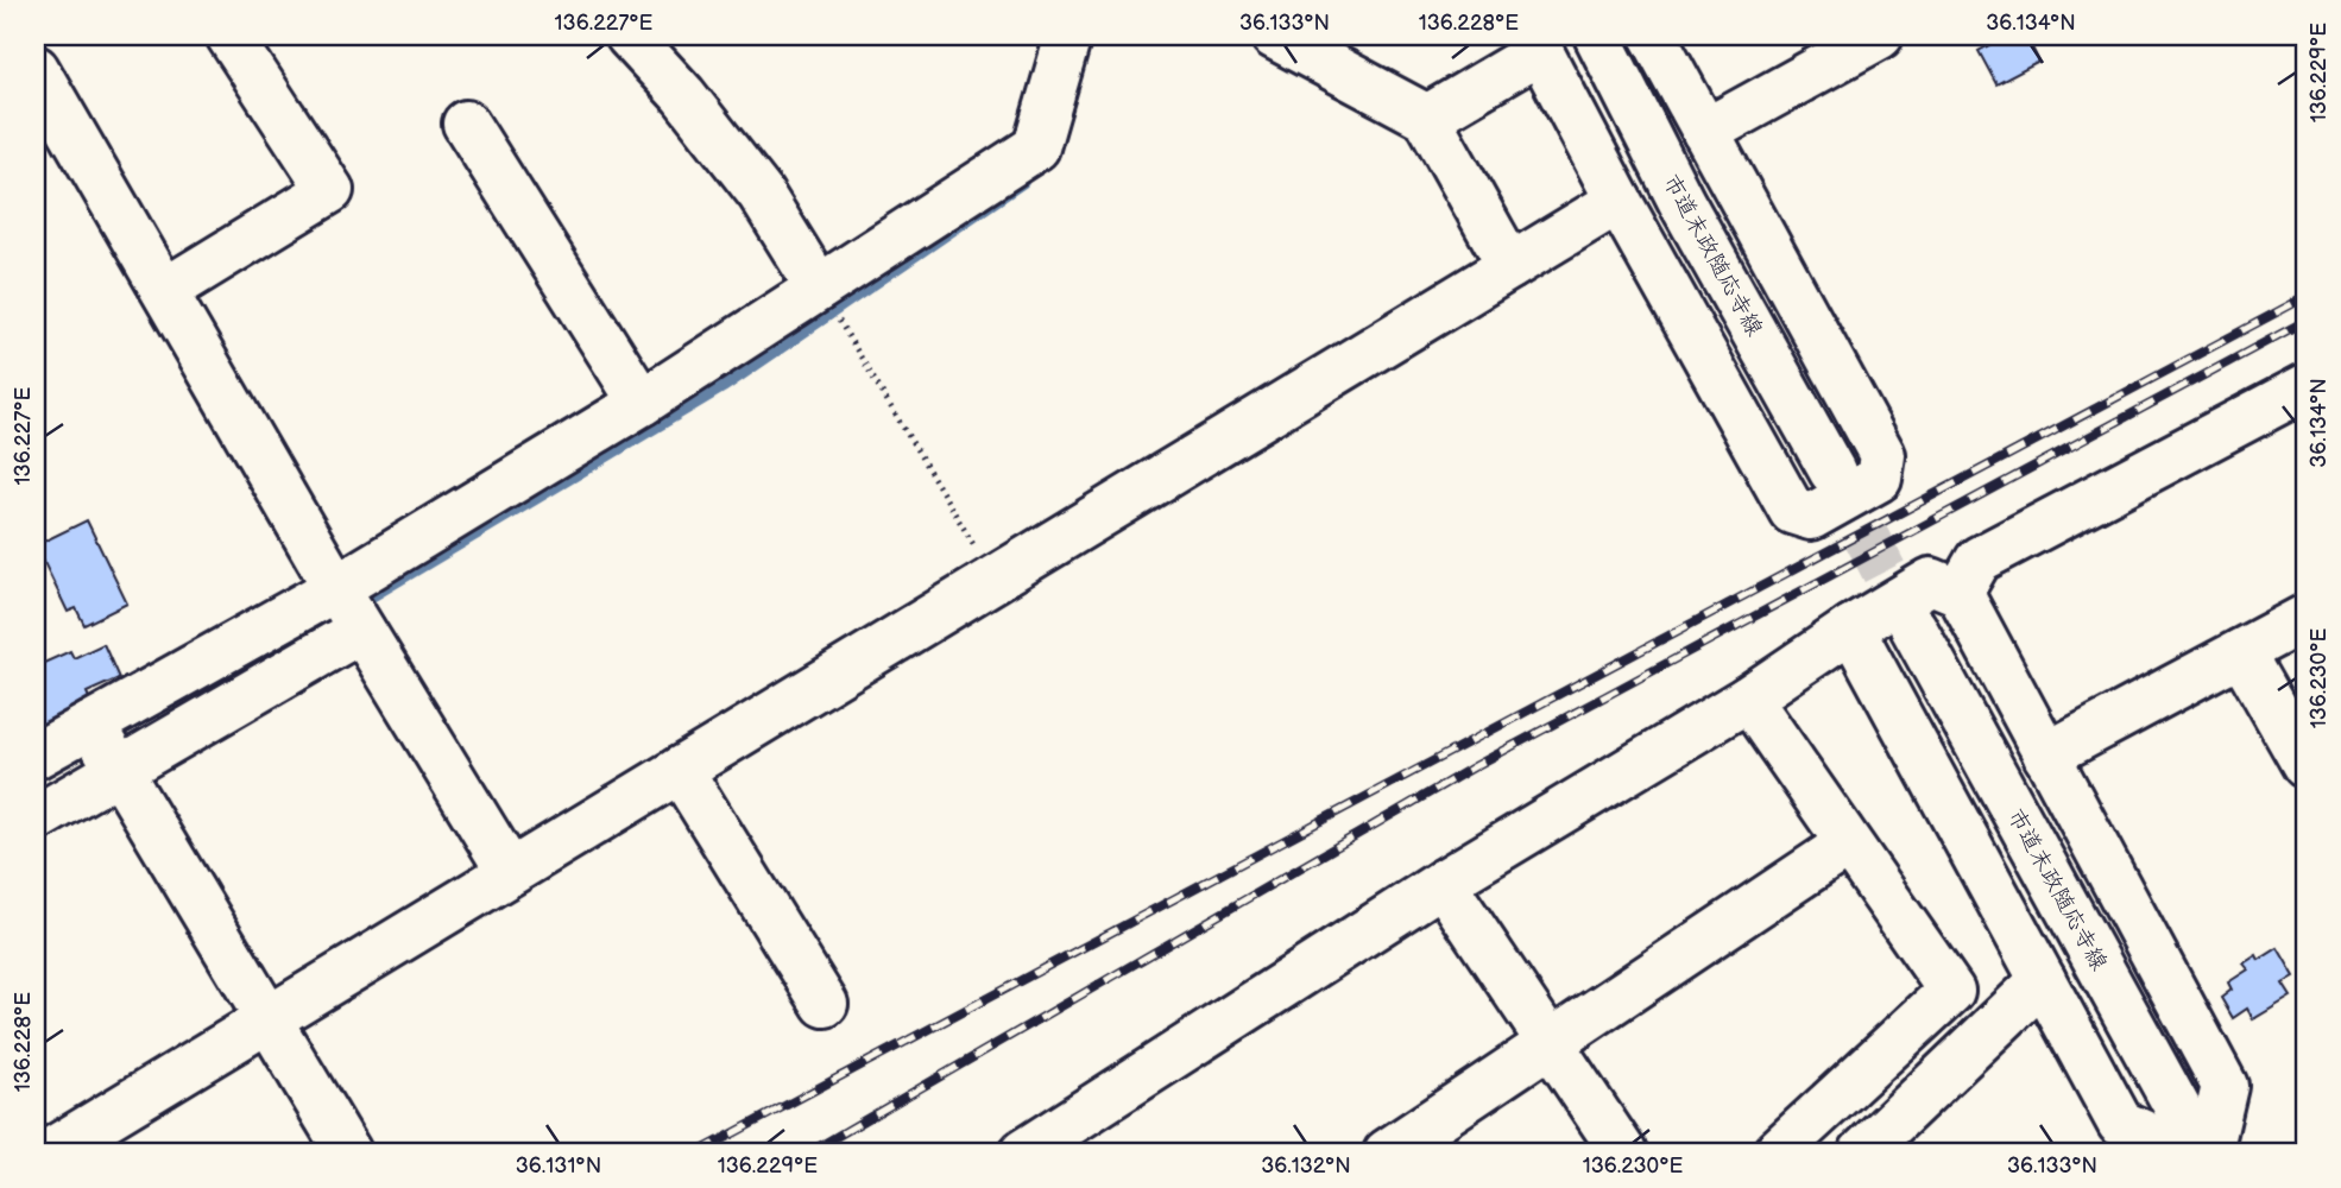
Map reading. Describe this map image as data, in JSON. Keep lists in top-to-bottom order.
{
  "streets": {
    "street": ["市道末政随応寺線"]
  },
  "coordinates": [
    "136.227°E",
    "36.133°N",
    "136.228°E",
    "36.134°N",
    "136.229°E",
    "136.230°E",
    "36.131°N",
    "36.132°N"
  ]
}
